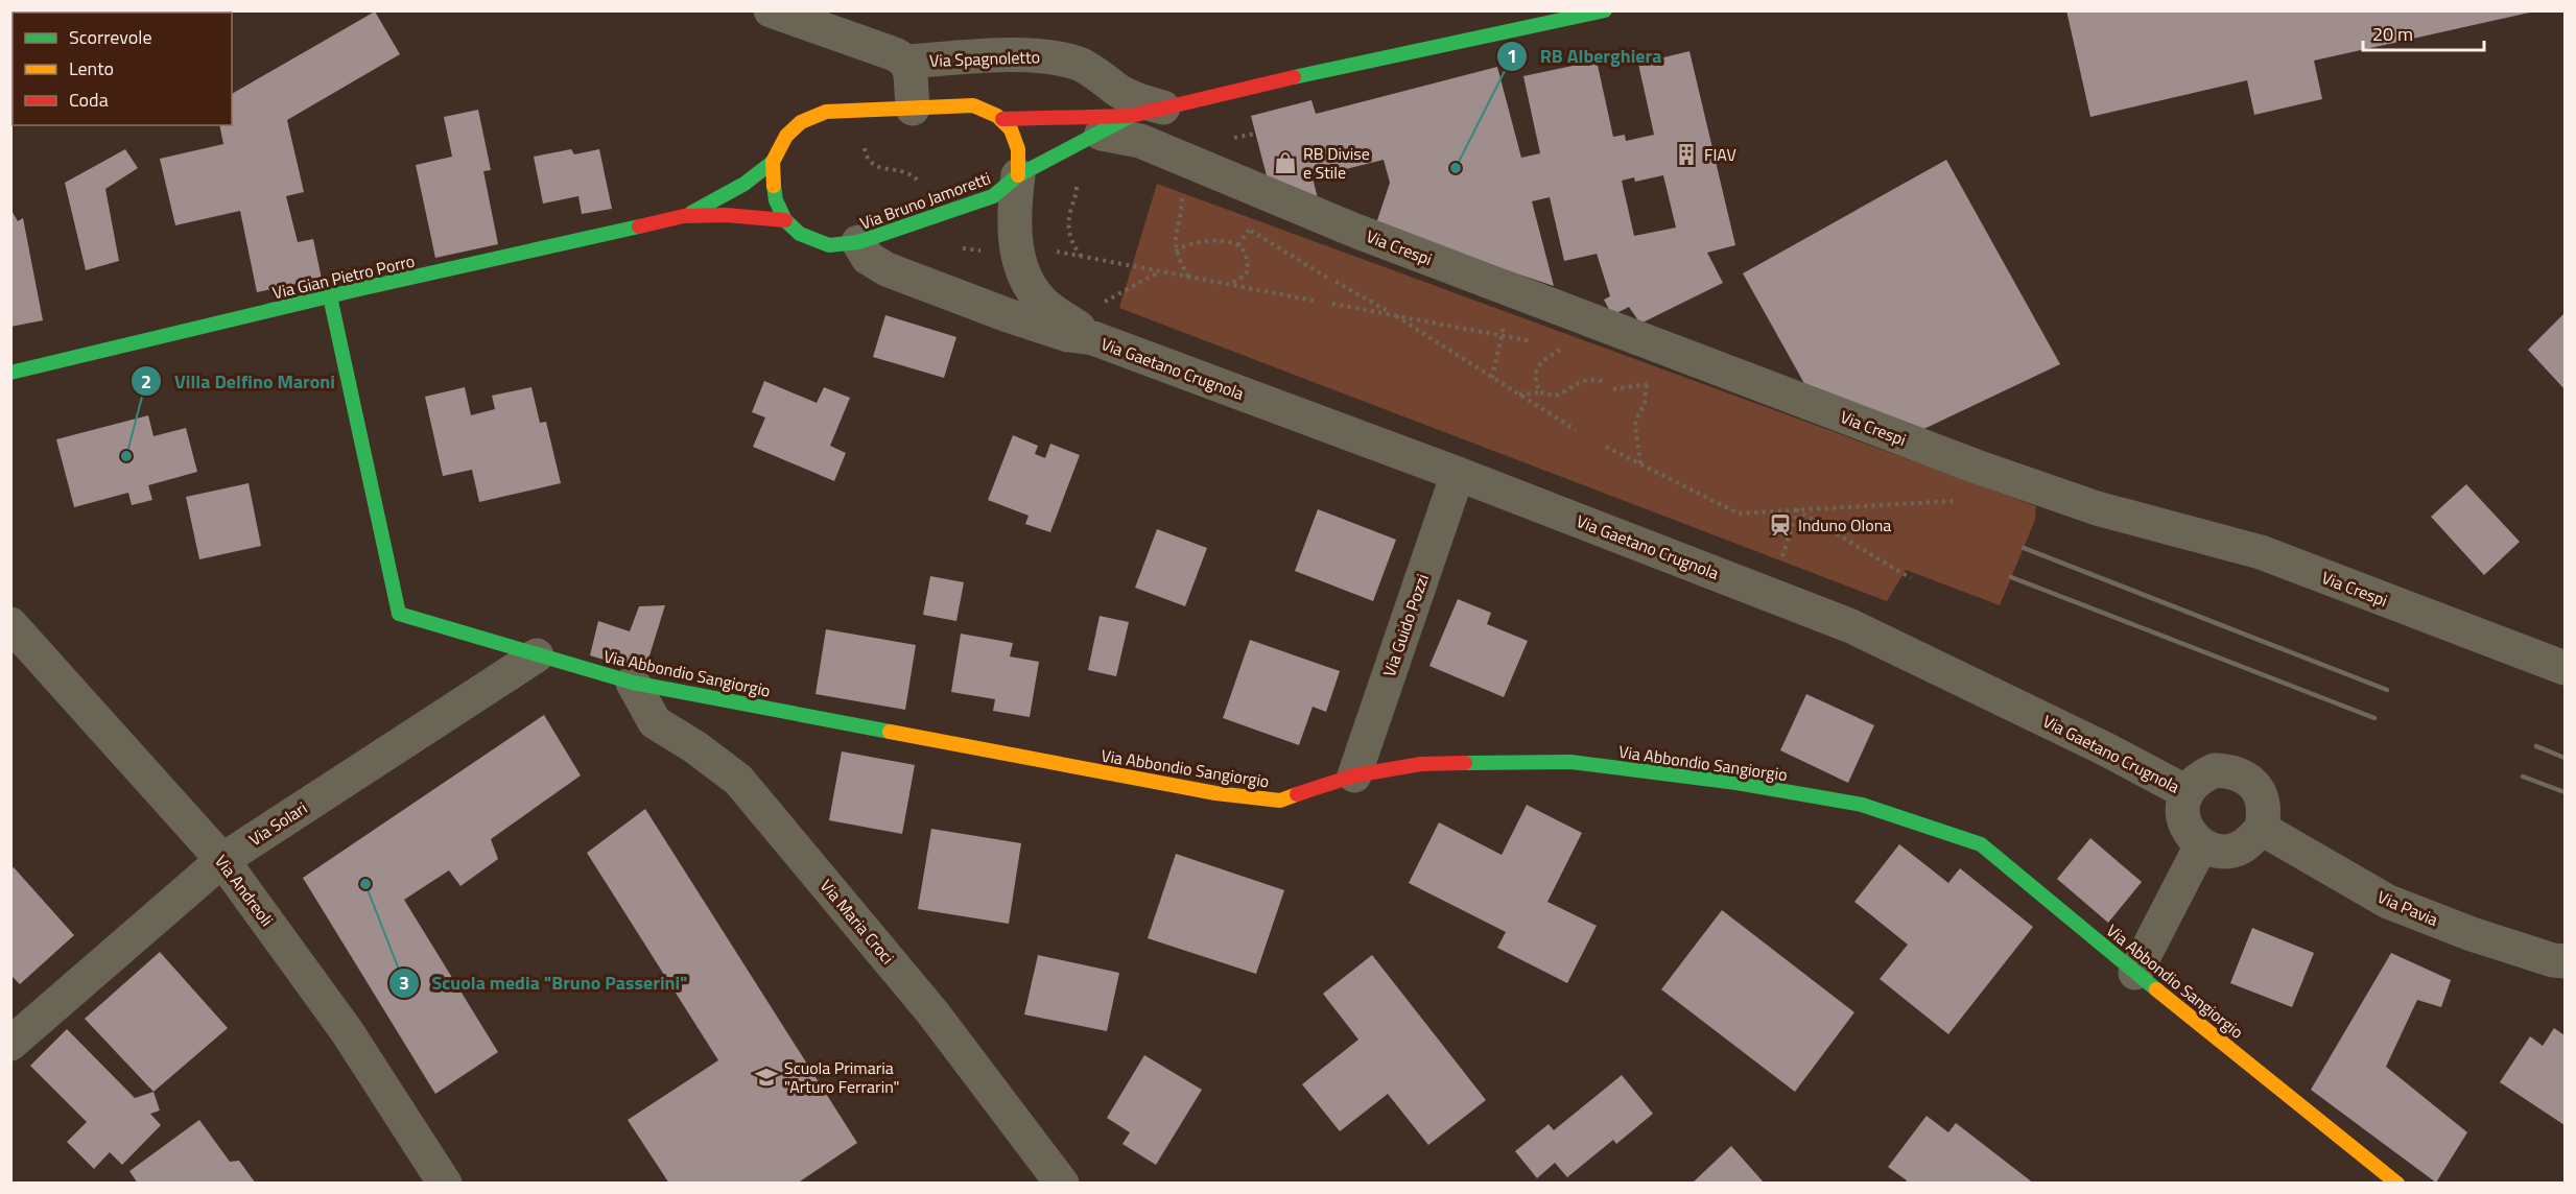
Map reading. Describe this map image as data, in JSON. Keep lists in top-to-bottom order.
{
  "streets": {
    "street": [
      "Via Spagnoletto",
      "Via Bruno Jamoretti",
      "Via Crespi",
      "Via Gian Pietro Porro",
      "Via Gaetano Crugnola",
      "Via Guido Pozzi",
      "Via Abbondio Sangiorgio",
      "Via Solari",
      "Via Andreoli",
      "Via Pavia",
      "Via Maria Croci"
    ]
  },
  "crossings": [
    ["Via Spagnoletto", "Via Bruno Jamoretti"],
    ["Via Bruno Jamoretti", "Via Crespi"],
    ["Via Bruno Jamoretti", "Via Gian Pietro Porro"],
    ["Via Bruno Jamoretti", "Via Gaetano Crugnola"],
    ["Via Gian Pietro Porro", "Via Abbondio Sangiorgio"],
    ["Via Gaetano Crugnola", "Via Guido Pozzi"],
    ["Via Gaetano Crugnola", "Via Pavia"],
    ["Via Guido Pozzi", "Via Abbondio Sangiorgio"],
    ["Via Abbondio Sangiorgio", "Via Solari"],
    ["Via Abbondio Sangiorgio", "Via Maria Croci"],
    ["Via Solari", "Via Andreoli"]
  ],
  "places": {
    "building": ["FIAV"],
    "shop": ["RB Divise e Stile"],
    "other": ["RB Alberghiera", "Villa Delfino Maroni", "Scuola media \"Bruno Passerini\""],
    "station": ["Induno Olona"],
    "school or university": ["Scuola Primaria \"Arturo Ferrarin\""]
  },
  "legend": ["Scorrevole", "Lento", "Coda"],
  "scale_bar": "20 m"
}
